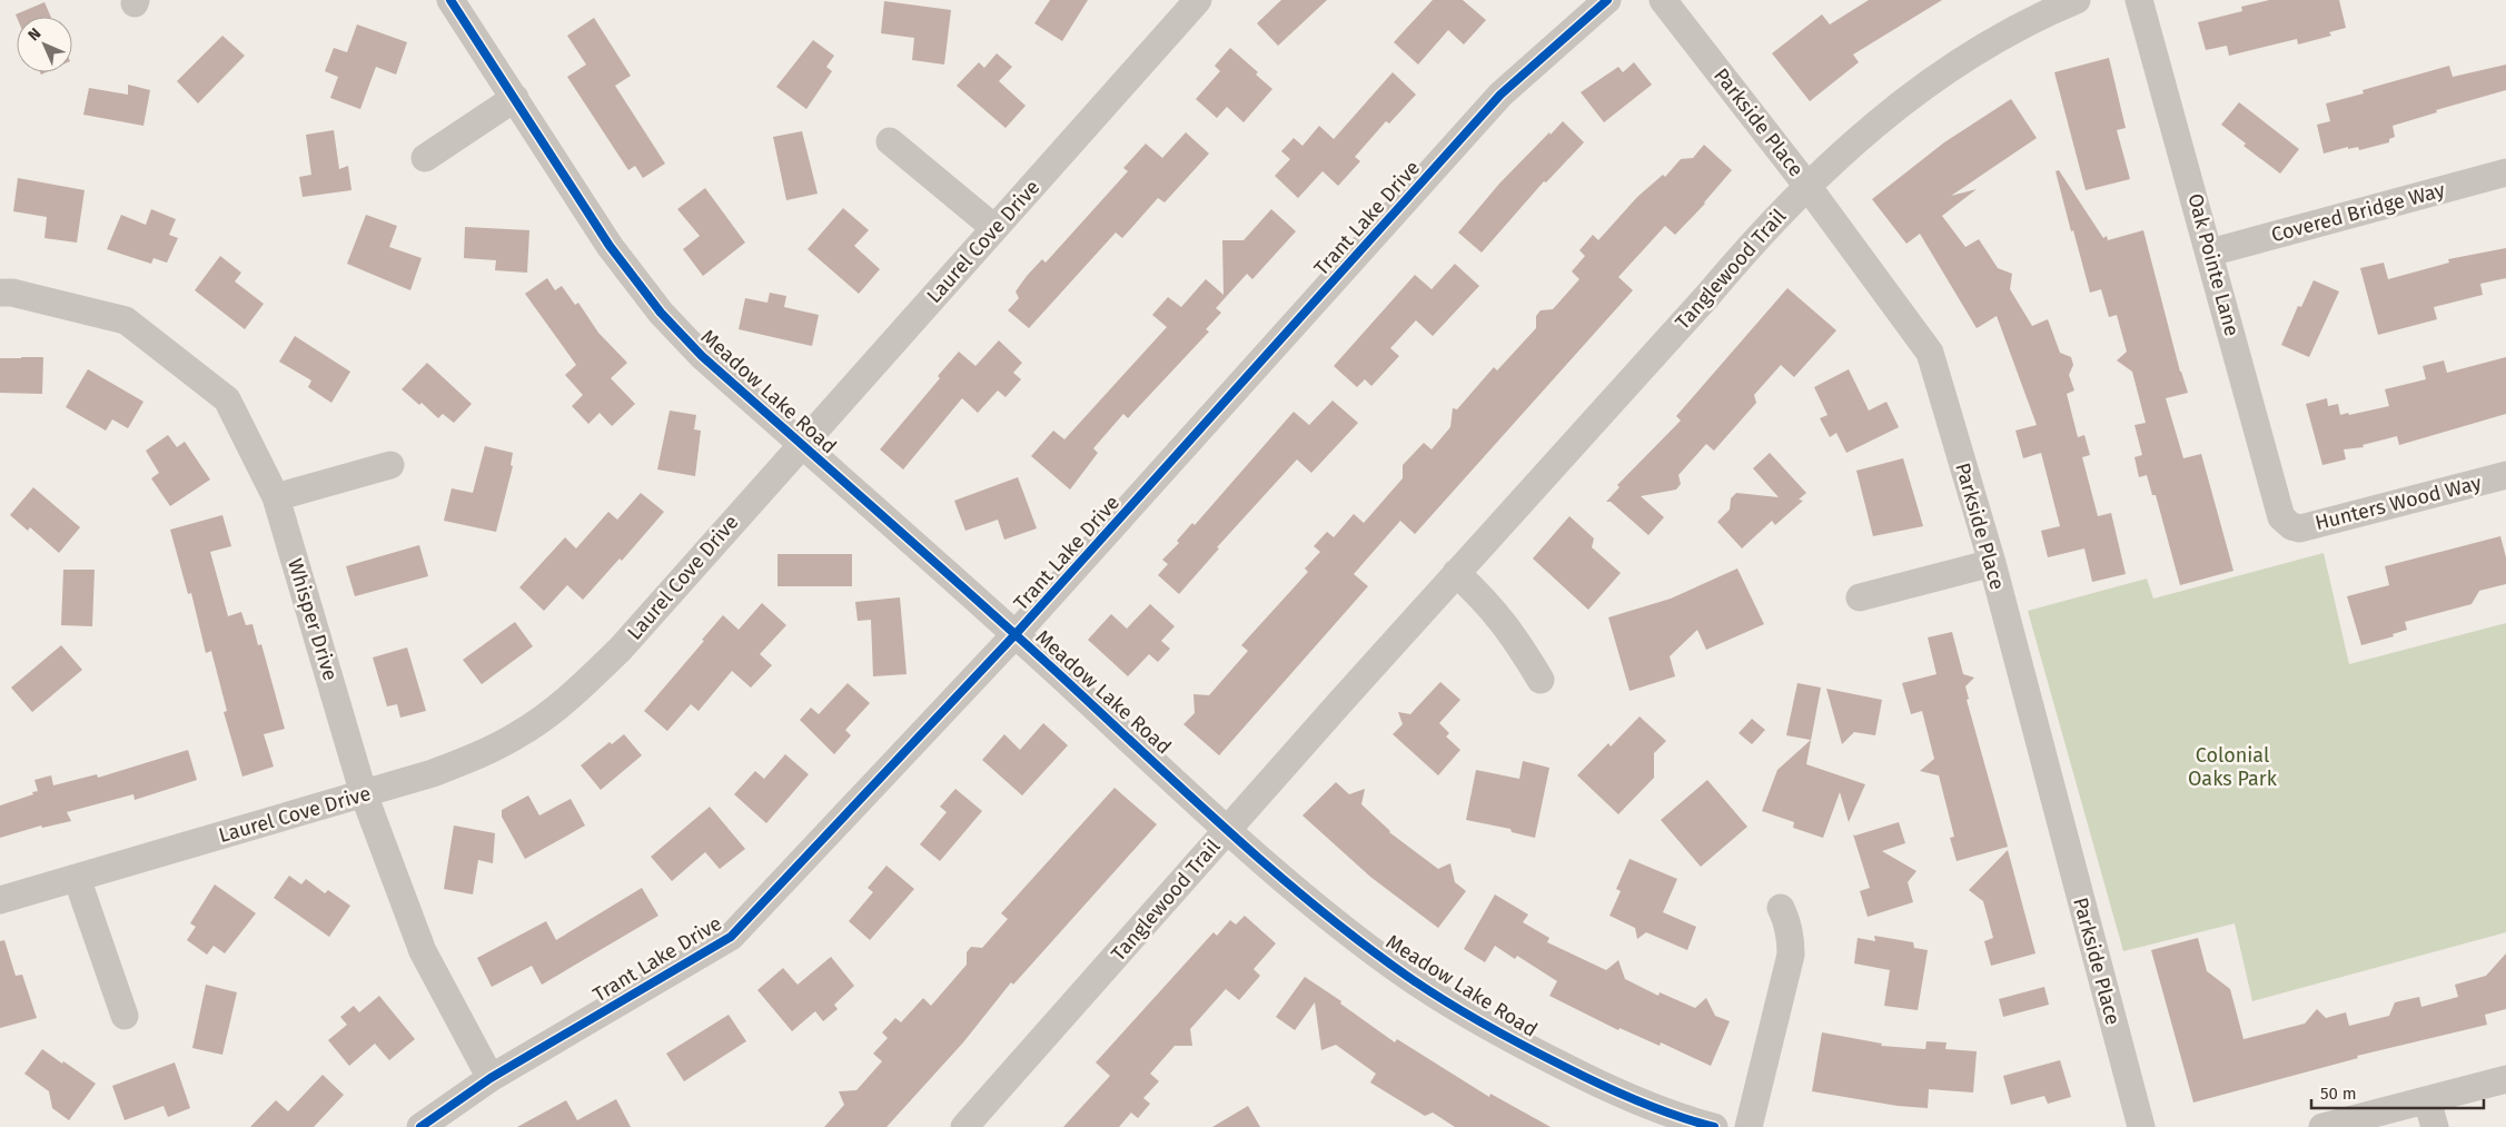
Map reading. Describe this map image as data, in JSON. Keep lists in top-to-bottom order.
{
  "streets": {
    "street": [
      "Parkside Place",
      "Covered Bridge Way",
      "Trant Lake Drive",
      "Laurel Cove Drive",
      "Oak Pointe Lane",
      "Tanglewood Trail",
      "Meadow Lake Road",
      "Hunters Wood Way",
      "Whisper Drive"
    ]
  },
  "crossings": [
    ["Parkside Place", "Tanglewood Trail"],
    ["Covered Bridge Way", "Oak Pointe Lane"],
    ["Trant Lake Drive", "Meadow Lake Road"],
    ["Trant Lake Drive", "Whisper Drive"],
    ["Laurel Cove Drive", "Meadow Lake Road"],
    ["Laurel Cove Drive", "Whisper Drive"],
    ["Oak Pointe Lane", "Hunters Wood Way"],
    ["Tanglewood Trail", "Meadow Lake Road"]
  ],
  "parks": ["Colonial Oaks Park"],
  "scale_bar": "50 m",
  "north": "top left"
}
